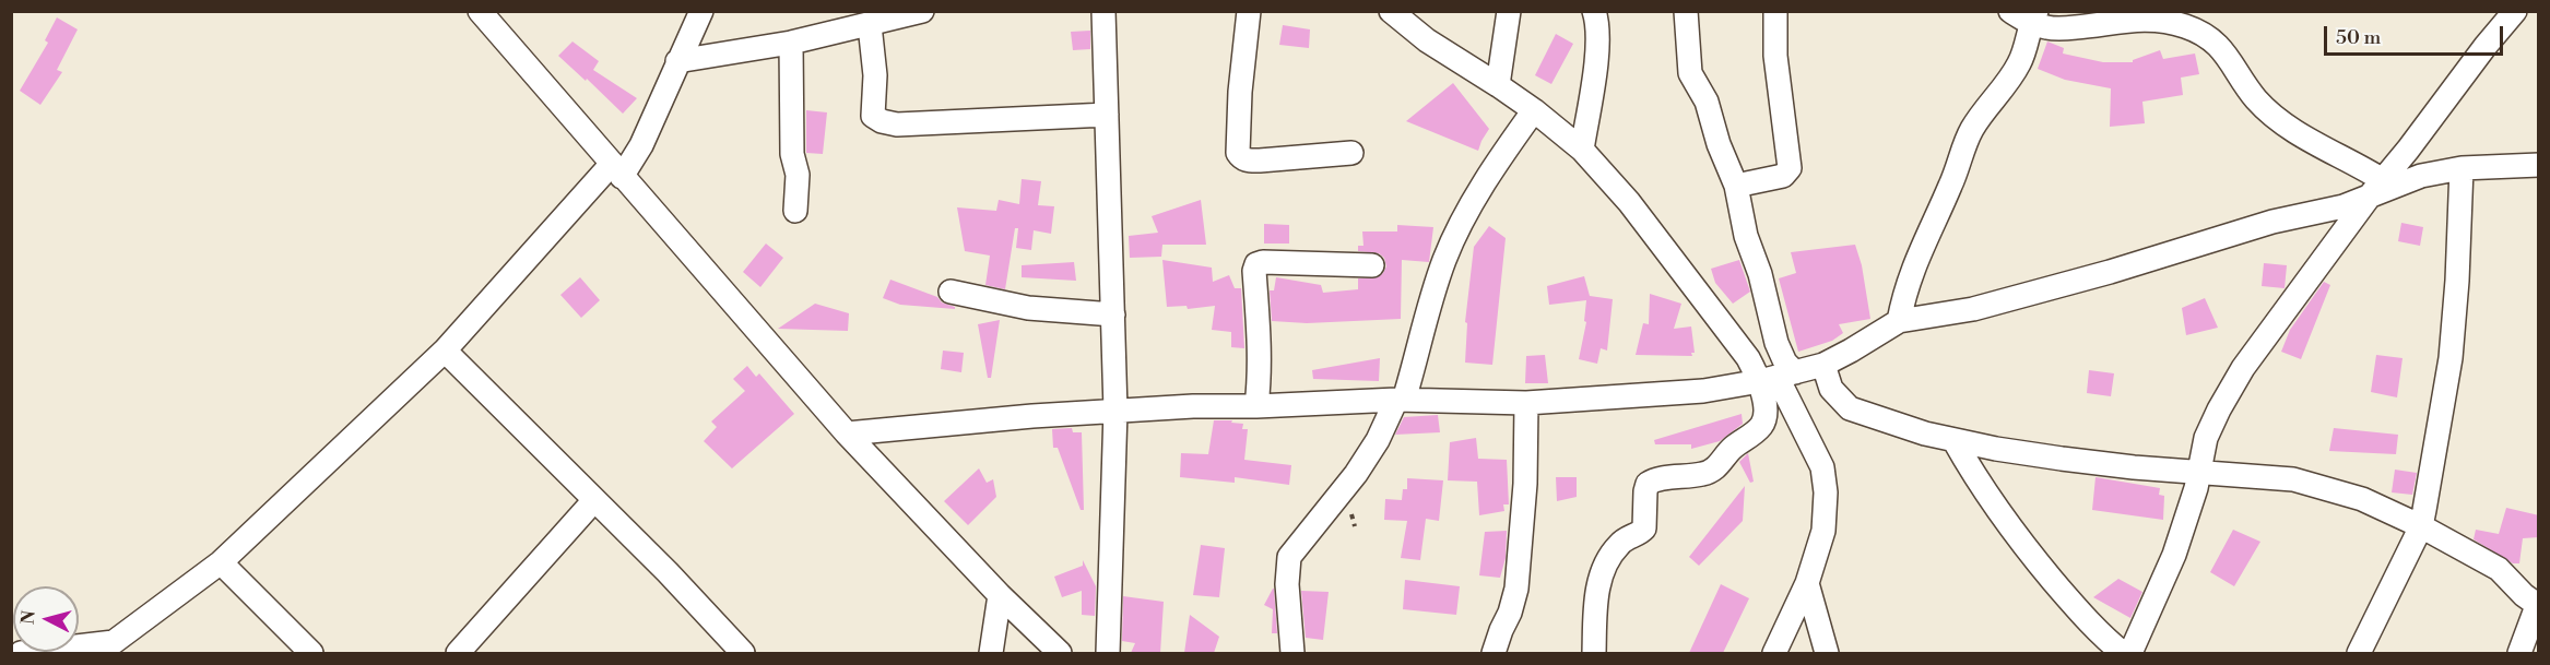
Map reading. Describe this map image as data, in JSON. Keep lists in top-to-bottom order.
{
  "scale_bar": "50 m",
  "north": "left"
}
